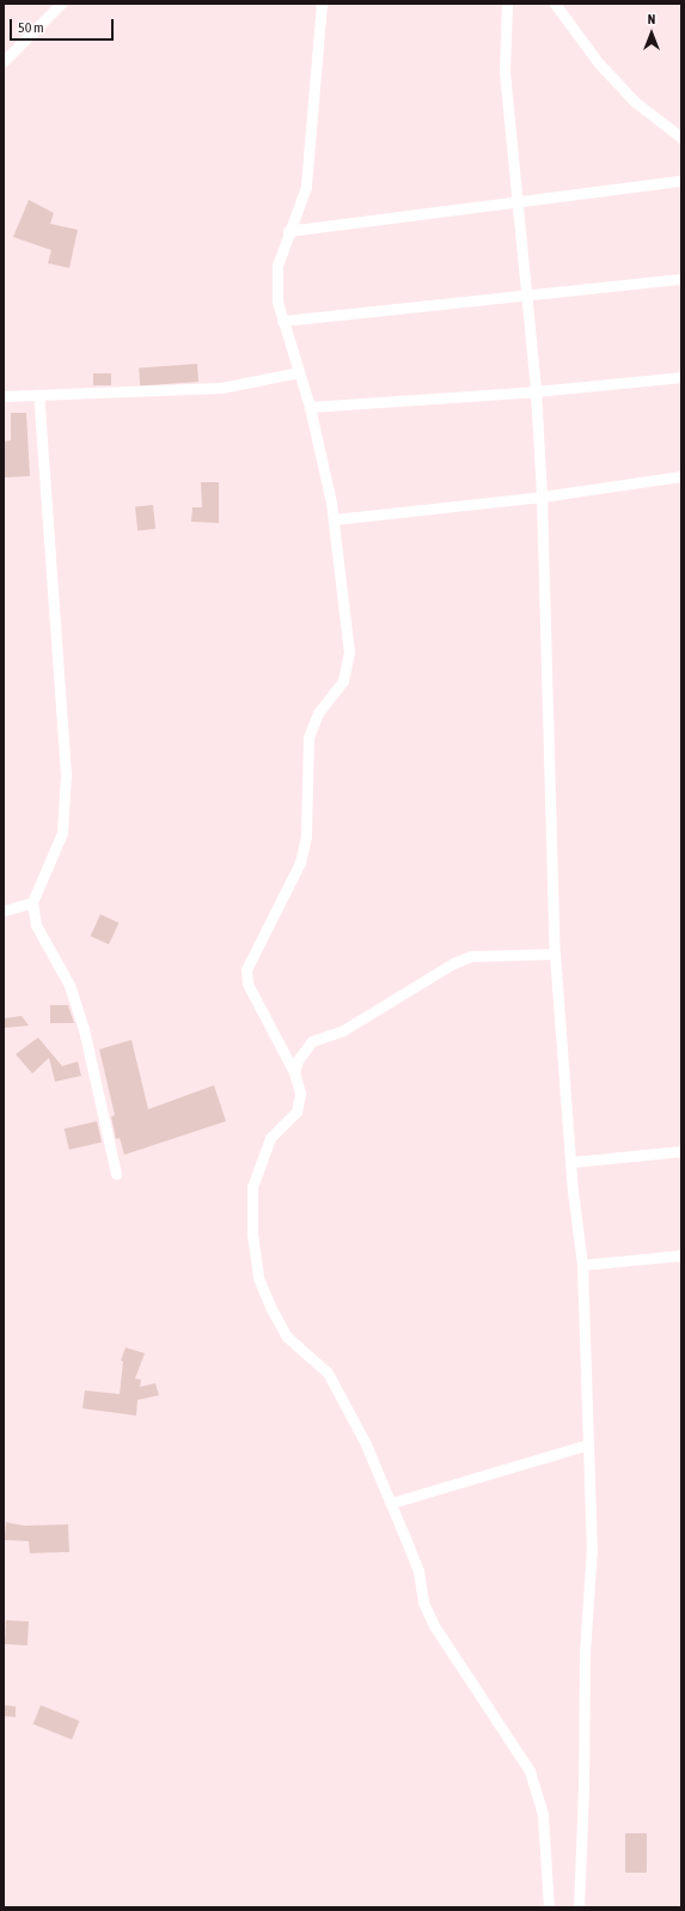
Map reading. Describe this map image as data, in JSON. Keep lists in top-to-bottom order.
{
  "scale_bar": "50 m",
  "north": "top"
}
